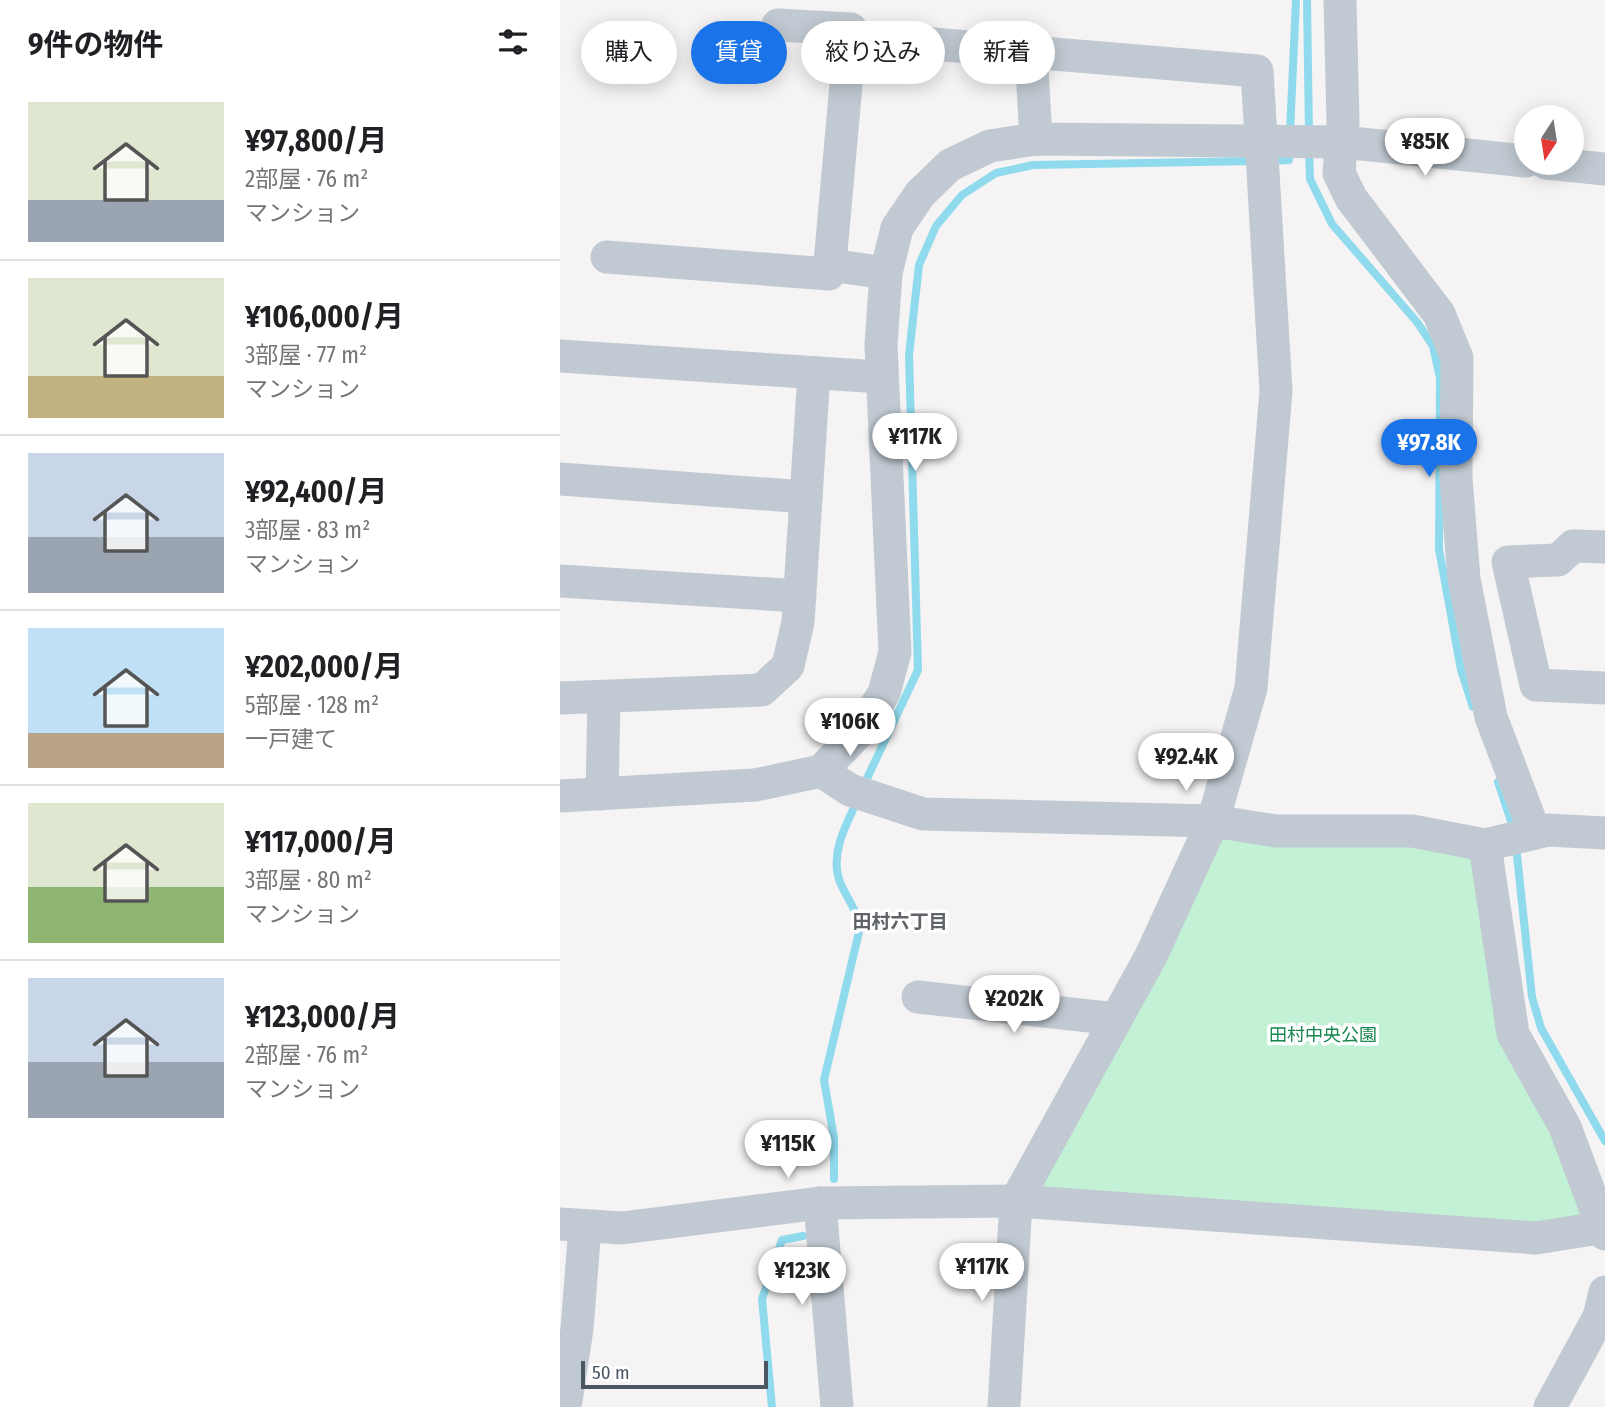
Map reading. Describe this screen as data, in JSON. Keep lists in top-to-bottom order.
{
  "districts": ["田村六丁目"],
  "parks": ["田村中央公園"],
  "scale_bar": "50 m",
  "north": "bottom",
  "page": {
    "heading": "9件の物件",
    "chip": [
      "購入",
      "賃貸",
      "絞り込み",
      "新着"
    ],
    "list": [
      {
        "name": "¥97,800/月",
        "note": "2部屋 · 76 m² · マンション"
      },
      {
        "name": "¥106,000/月",
        "note": "3部屋 · 77 m² · マンション"
      },
      {
        "name": "¥92,400/月",
        "note": "3部屋 · 83 m² · マンション"
      },
      {
        "name": "¥202,000/月",
        "note": "5部屋 · 128 m² · 一戸建て"
      },
      {
        "name": "¥117,000/月",
        "note": "3部屋 · 80 m² · マンション"
      },
      {
        "name": "¥123,000/月",
        "note": "2部屋 · 76 m² · マンション"
      }
    ],
    "price": [
      "¥85K",
      "¥117K",
      "¥97.8K",
      "¥106K",
      "¥92.4K",
      "¥202K",
      "¥115K",
      "¥117K",
      "¥123K"
    ],
    "scale": "50 m"
  }
}
